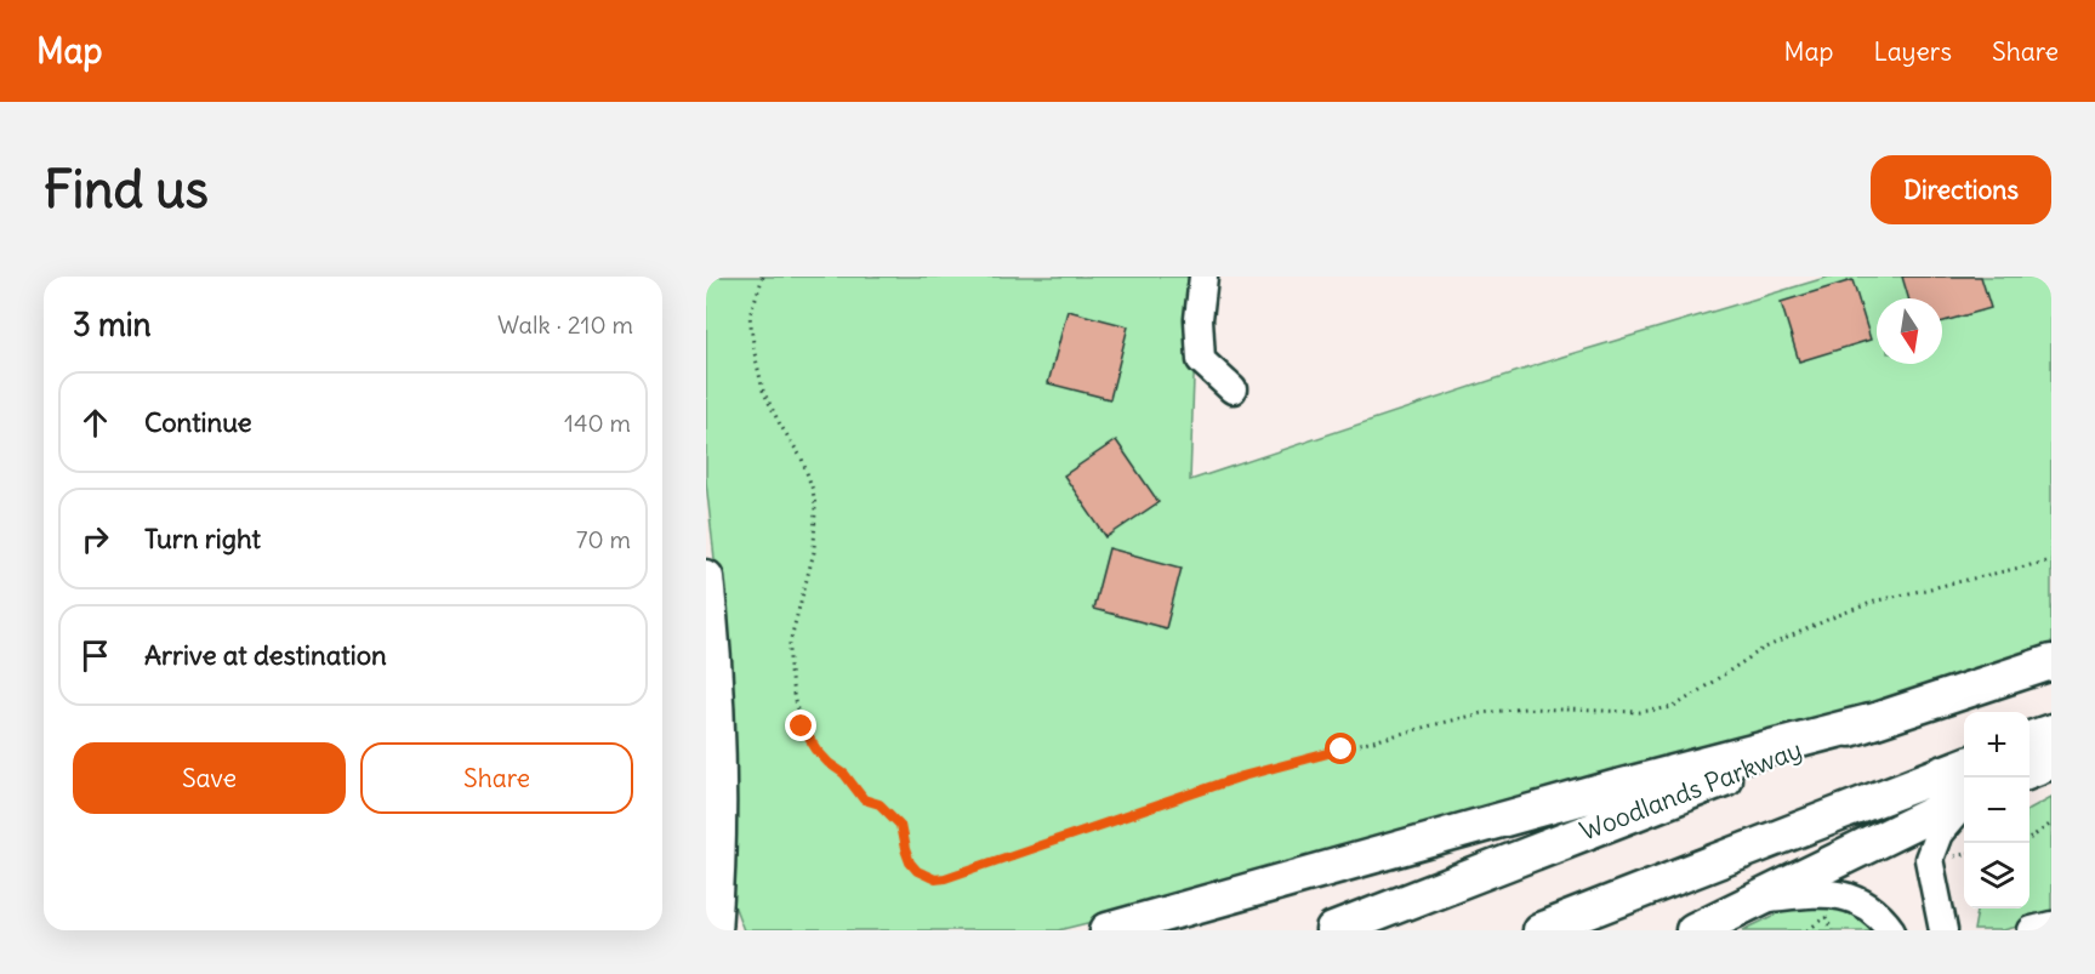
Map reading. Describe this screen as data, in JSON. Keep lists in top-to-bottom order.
{
  "streets": {
    "main road": ["Woodlands Parkway"]
  },
  "north": "bottom",
  "page": {
    "header": "Map",
    "nav": ["Map", "Layers", "Share"],
    "buttons": [
      "Directions",
      ["Save", "Share"]
    ],
    "title": "Find us",
    "heading": ["3 min", "Walk · 210 m"],
    "list": [
      ["Continue", "140 m"],
      ["Turn right", "70 m"],
      "Arrive at destination"
    ],
    "map_buttons": ["+", "−"]
  }
}
